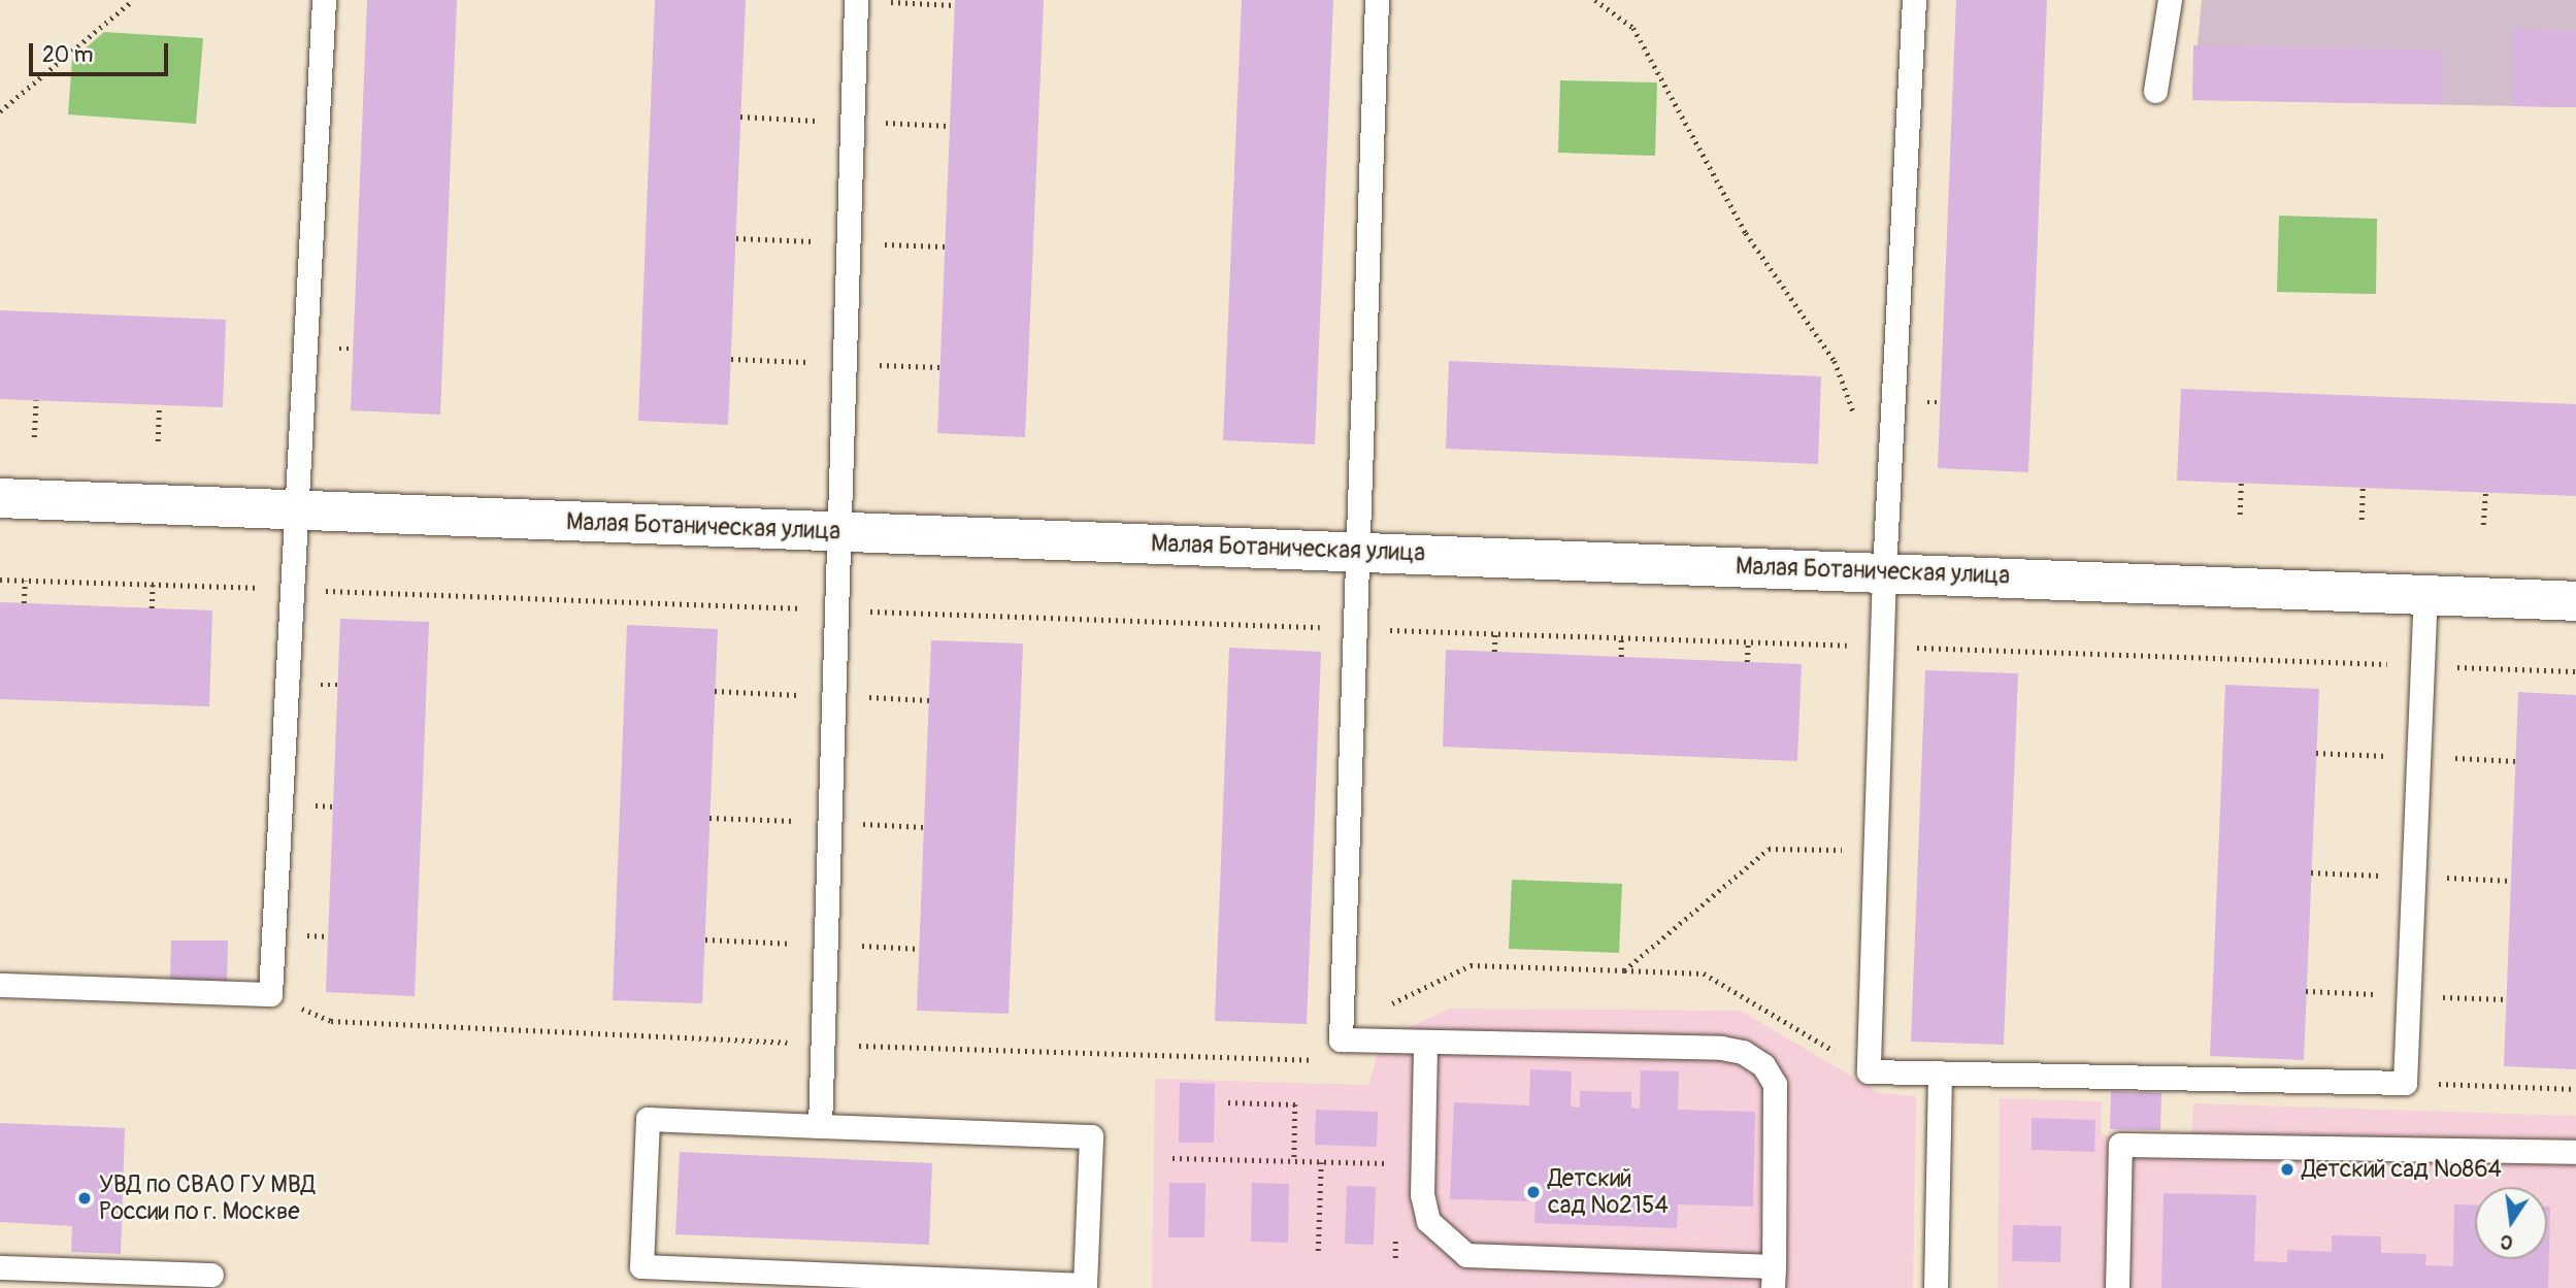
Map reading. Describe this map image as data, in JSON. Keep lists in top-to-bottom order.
{
  "streets": {
    "street": ["Малая Ботаническая улица"]
  },
  "places": ["Детский сад №864", "Детский сад №2154", "УВД по СВАО ГУ МВД России по г. Москве"],
  "scale_bar": "20 m",
  "north": "bottom"
}
